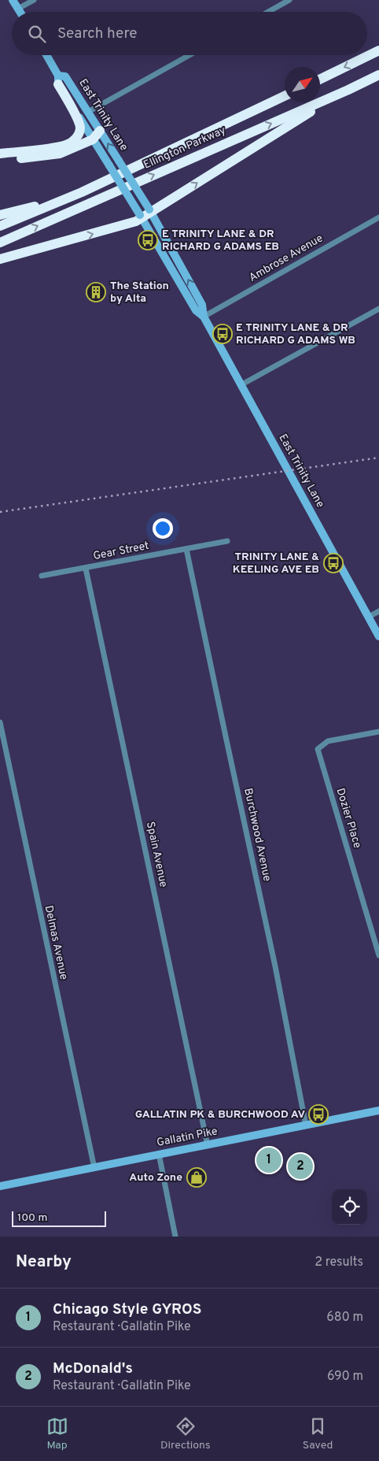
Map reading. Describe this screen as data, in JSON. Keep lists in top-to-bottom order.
{
  "streets": {
    "highway": ["Ellington Parkway"],
    "main road": ["East Trinity Lane", "Gallatin Pike"],
    "street": [
      "Ambrose Avenue",
      "Gear Street",
      "Dozier Place",
      "Burchwood Avenue",
      "Spain Avenue",
      "Delmas Avenue"
    ]
  },
  "crossings": [
    ["East Trinity Lane", "Ambrose Avenue"],
    ["Gear Street", "Burchwood Avenue"],
    ["Gear Street", "Spain Avenue"],
    ["Burchwood Avenue", "Gallatin Pike"],
    ["Spain Avenue", "Gallatin Pike"],
    ["Delmas Avenue", "Gallatin Pike"]
  ],
  "places": {
    "bus stop": [
      "E TRINITY LANE & DR RICHARD G ADAMS EB",
      "E TRINITY LANE & DR RICHARD G ADAMS WB",
      "TRINITY LANE & KEELING AVE EB",
      "GALLATIN PK & BURCHWOOD AV"
    ],
    "building": ["The Station by Alta"],
    "shop": ["Auto Zone"]
  },
  "scale_bar": "100 m",
  "north": "top right",
  "page": {
    "search": "Search here",
    "pins": ["1", "2"],
    "scale": "100 m",
    "heading": ["Nearby", "2 results"],
    "list": [
      {
        "mark": "1",
        "name": "Chicago Style GYROS",
        "note": "Restaurant · Gallatin Pike",
        "value": "680 m"
      },
      {
        "mark": "2",
        "name": "McDonald's",
        "note": "Restaurant · Gallatin Pike",
        "value": "690 m"
      }
    ],
    "nav": ["Map", "Directions", "Saved"]
  }
}
